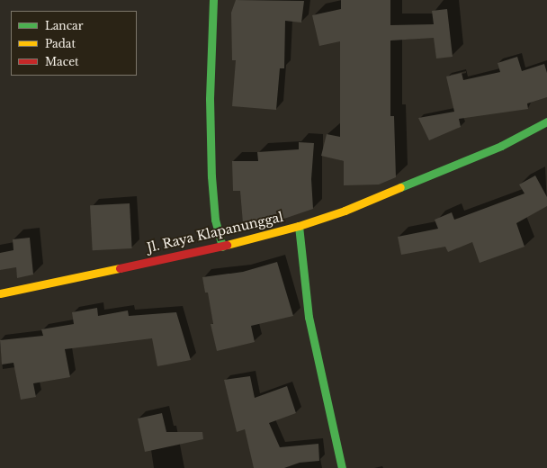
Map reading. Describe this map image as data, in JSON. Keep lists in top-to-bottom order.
{
  "streets": {
    "street": ["Jl. Raya Klapanunggal"]
  },
  "legend": ["Lancar", "Padat", "Macet"]
}
